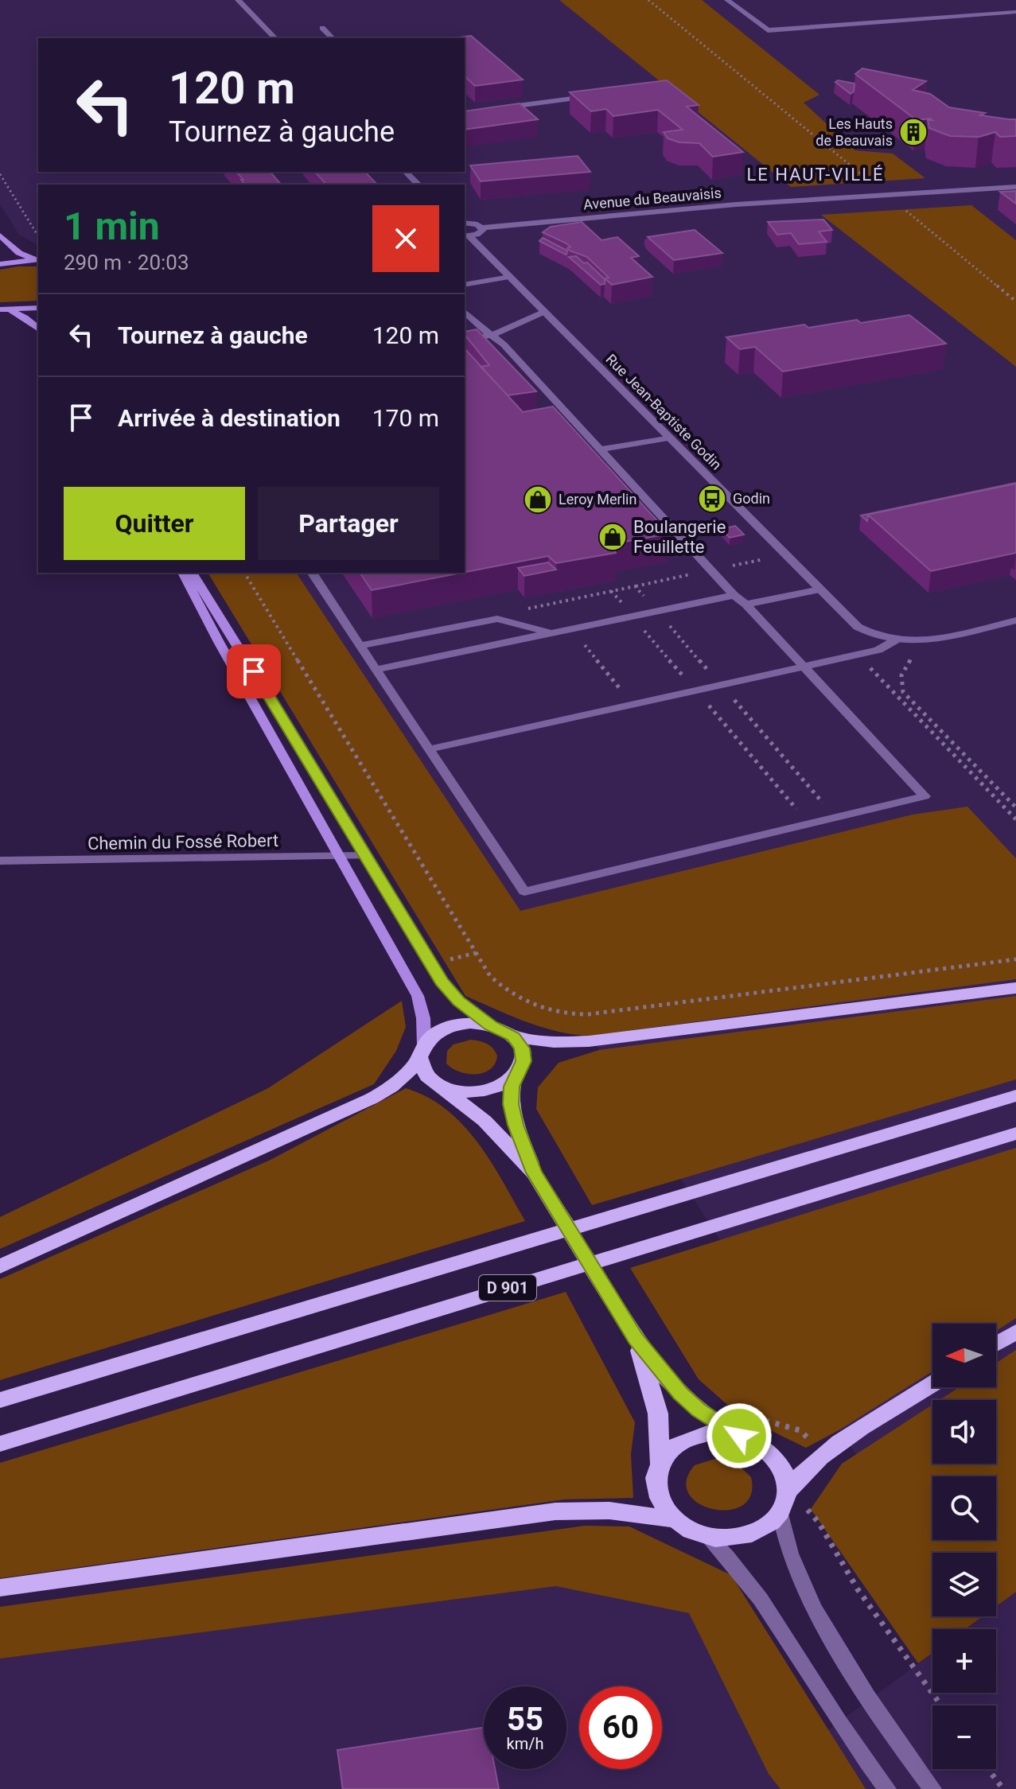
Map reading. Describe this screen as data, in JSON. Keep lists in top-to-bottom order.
{
  "streets": {
    "main road": ["D 901"],
    "street": ["Avenue du Beauvaisis", "Rue Jean-Baptiste Godin", "Chemin du Fossé Robert"]
  },
  "districts": ["LE HAUT-VILLÉ"],
  "places": {
    "building": ["Les Hauts de Beauvais"],
    "bus stop": ["Godin"],
    "shop": ["Leroy Merlin", "Boulangerie Feuillette"]
  },
  "north": "left",
  "page": {
    "turn": ["120 m", "Tournez à gauche"],
    "heading": ["1 min", "290 m · 20:03"],
    "list": [
      {
        "name": "Tournez à gauche",
        "value": "120 m"
      },
      {
        "name": "Arrivée à destination",
        "value": "170 m"
      }
    ],
    "buttons": ["Quitter", "Partager"],
    "map_buttons": ["+", "−"],
    "speed": "55 km/h",
    "limit": "60"
  }
}
